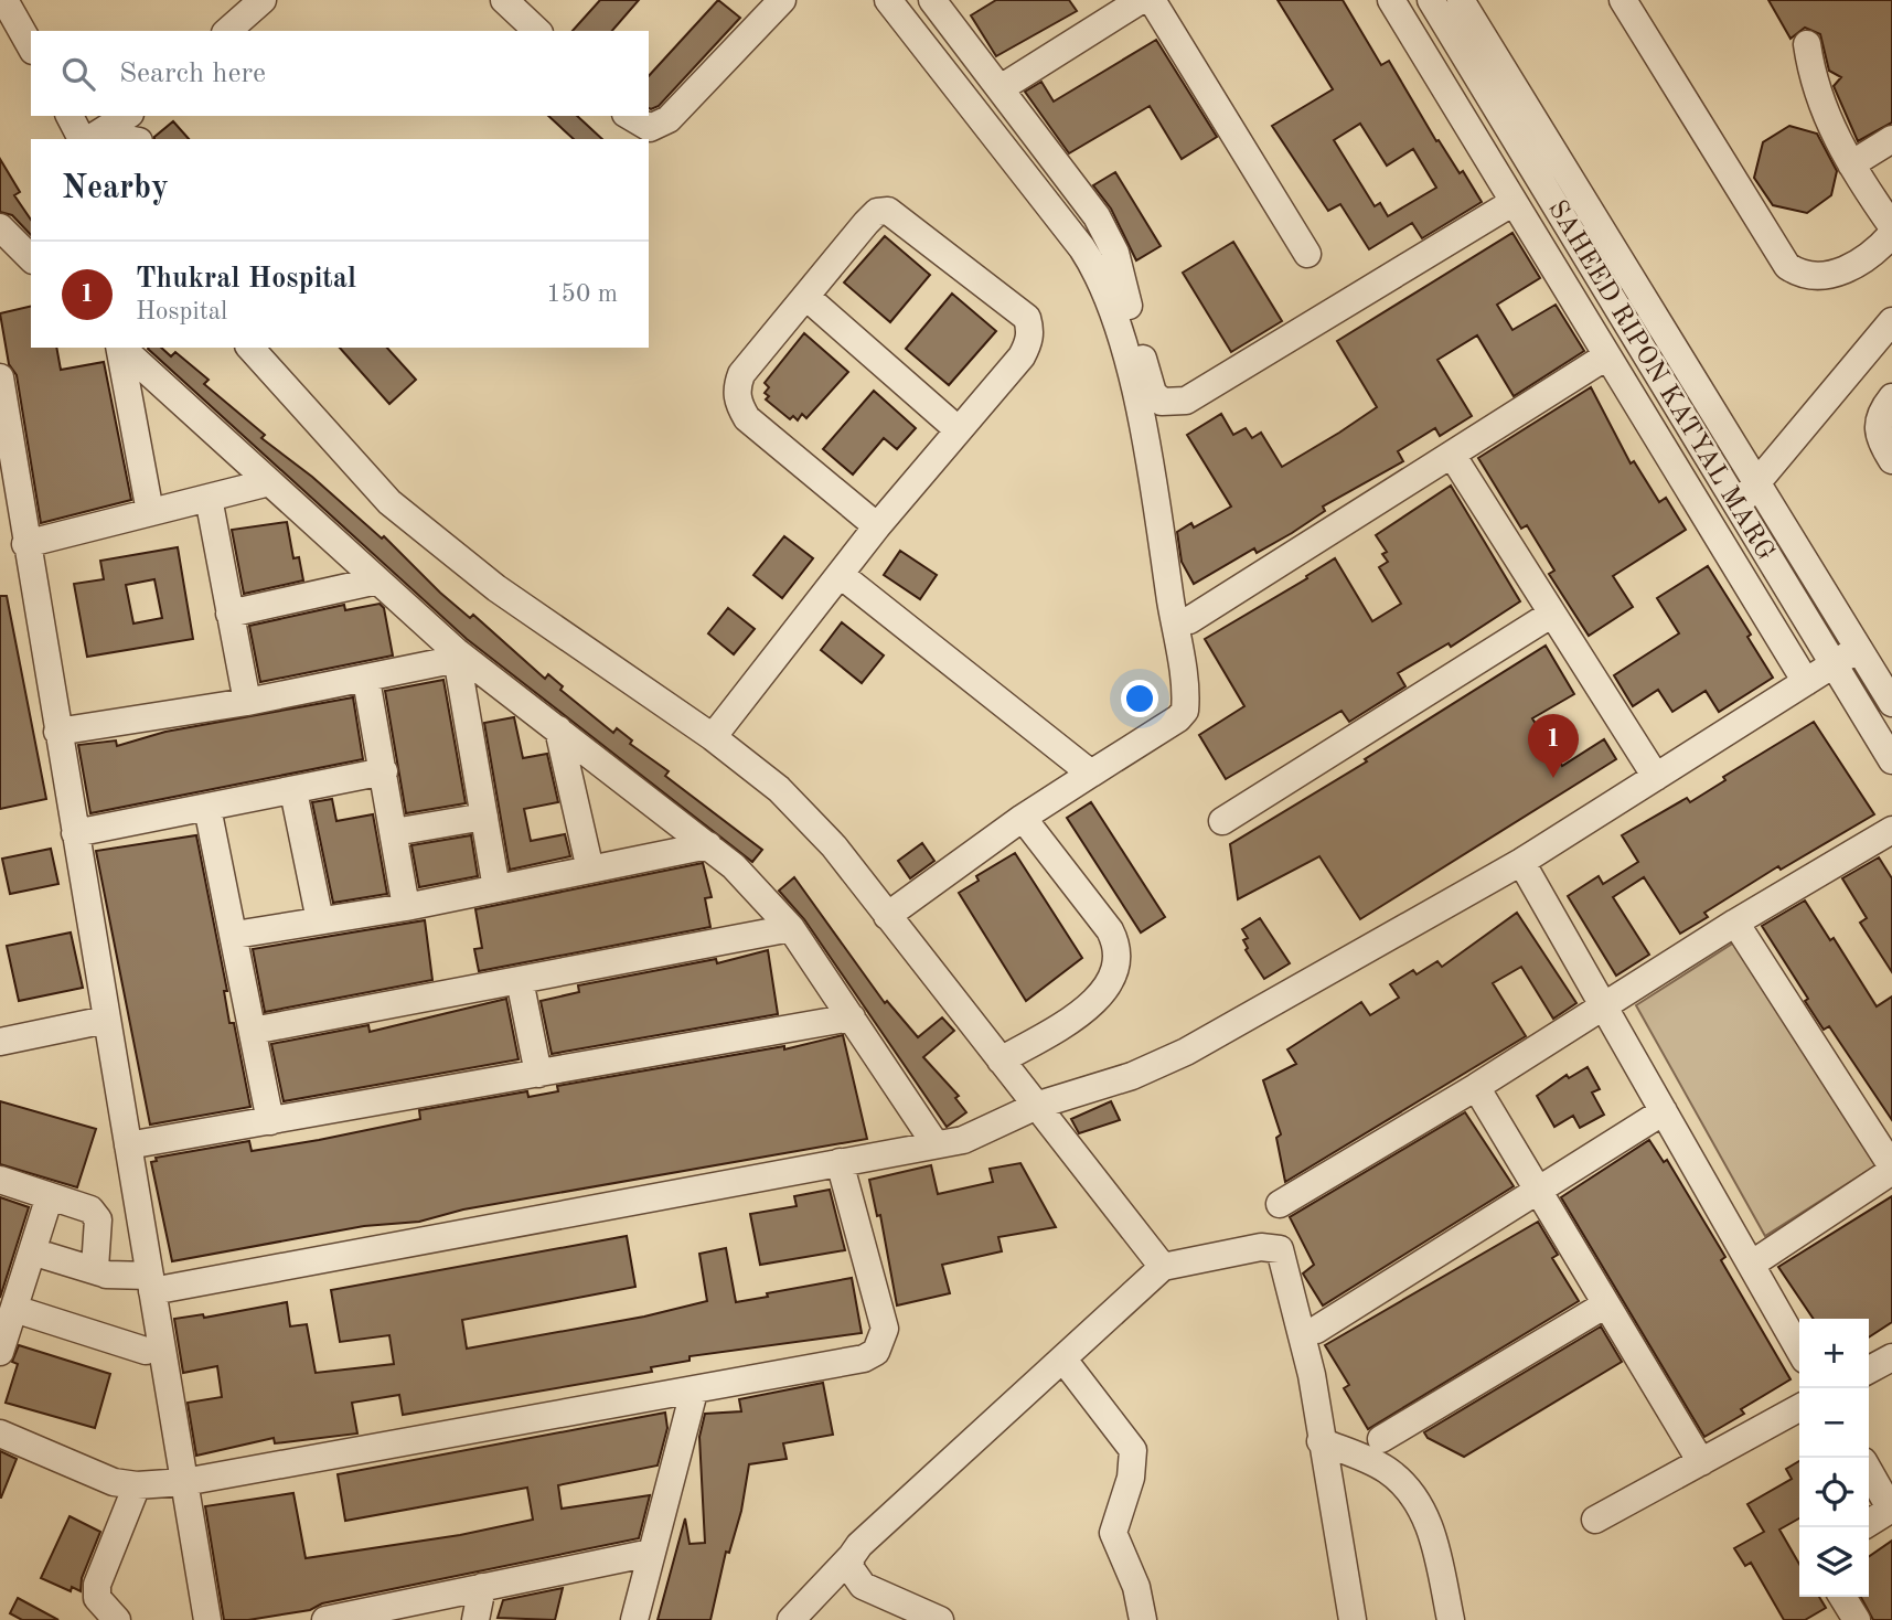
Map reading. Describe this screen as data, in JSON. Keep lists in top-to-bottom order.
{
  "streets": {
    "street": ["SAHEED RIPON KATYAL MARG"]
  },
  "page": {
    "search": "Search here",
    "heading": "Nearby",
    "list": [
      {
        "mark": "1",
        "name": "Thukral Hospital",
        "note": "Hospital",
        "value": "150 m"
      }
    ],
    "pins": "1",
    "map_buttons": ["+", "−"]
  }
}
